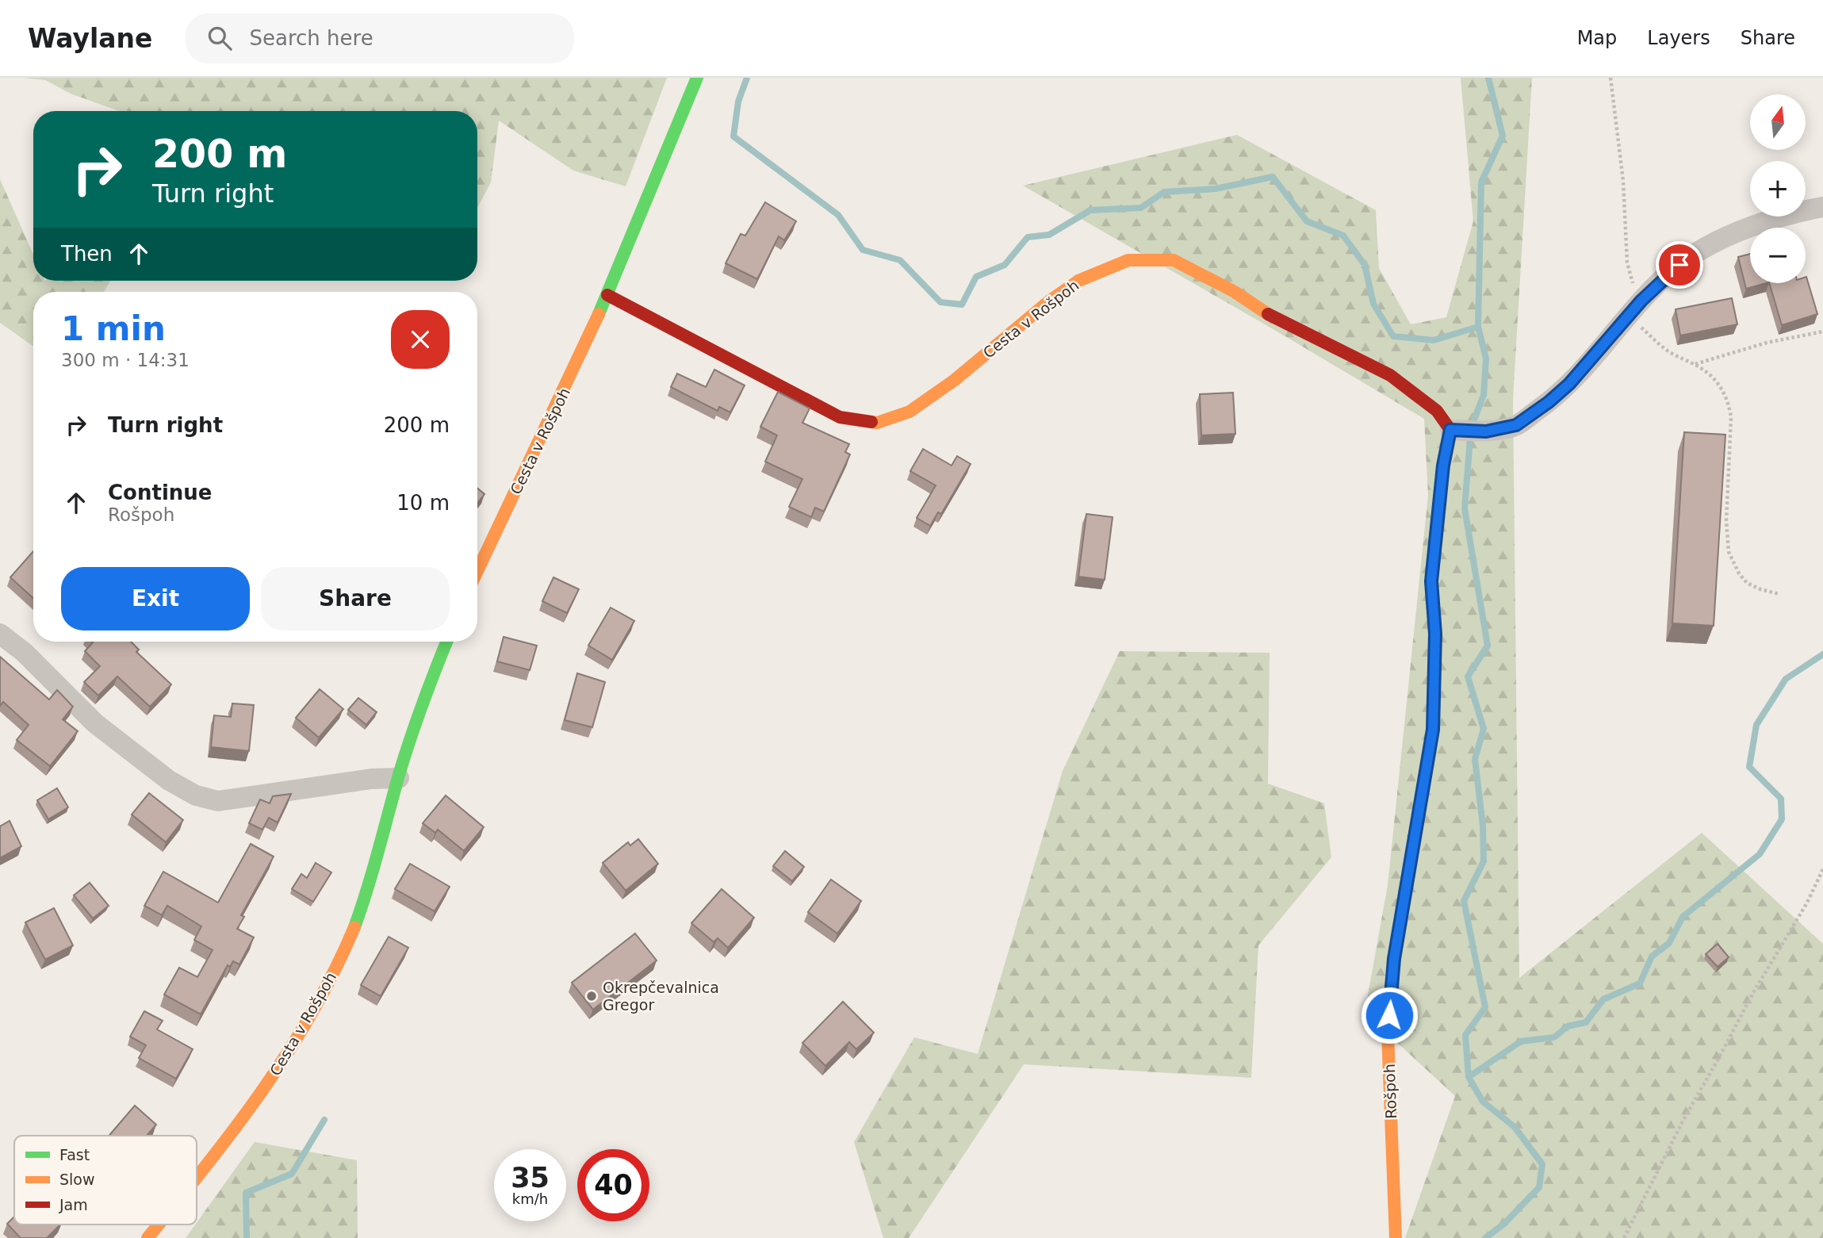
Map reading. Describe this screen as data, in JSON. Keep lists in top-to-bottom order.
{
  "streets": {
    "street": ["Cesta v Rošpoh", "Rošpoh"]
  },
  "crossings": [
    ["Cesta v Rošpoh", "Rošpoh"]
  ],
  "places": ["Okrepčevalnica Gregor"],
  "legend": ["Fast", "Slow", "Jam"],
  "north": "top",
  "page": {
    "header": "Waylane",
    "search": "Search here",
    "nav": ["Map", "Layers", "Share"],
    "map_buttons": ["+", "−"],
    "turn": ["200 m", "Turn right"],
    "then": "Then",
    "heading": ["1 min", "300 m · 14:31"],
    "list": [
      {
        "name": "Turn right",
        "value": "200 m"
      },
      {
        "name": "Continue",
        "note": "Rošpoh",
        "value": "10 m"
      }
    ],
    "buttons": ["Exit", "Share"],
    "speed": "35 km/h",
    "limit": "40"
  }
}
